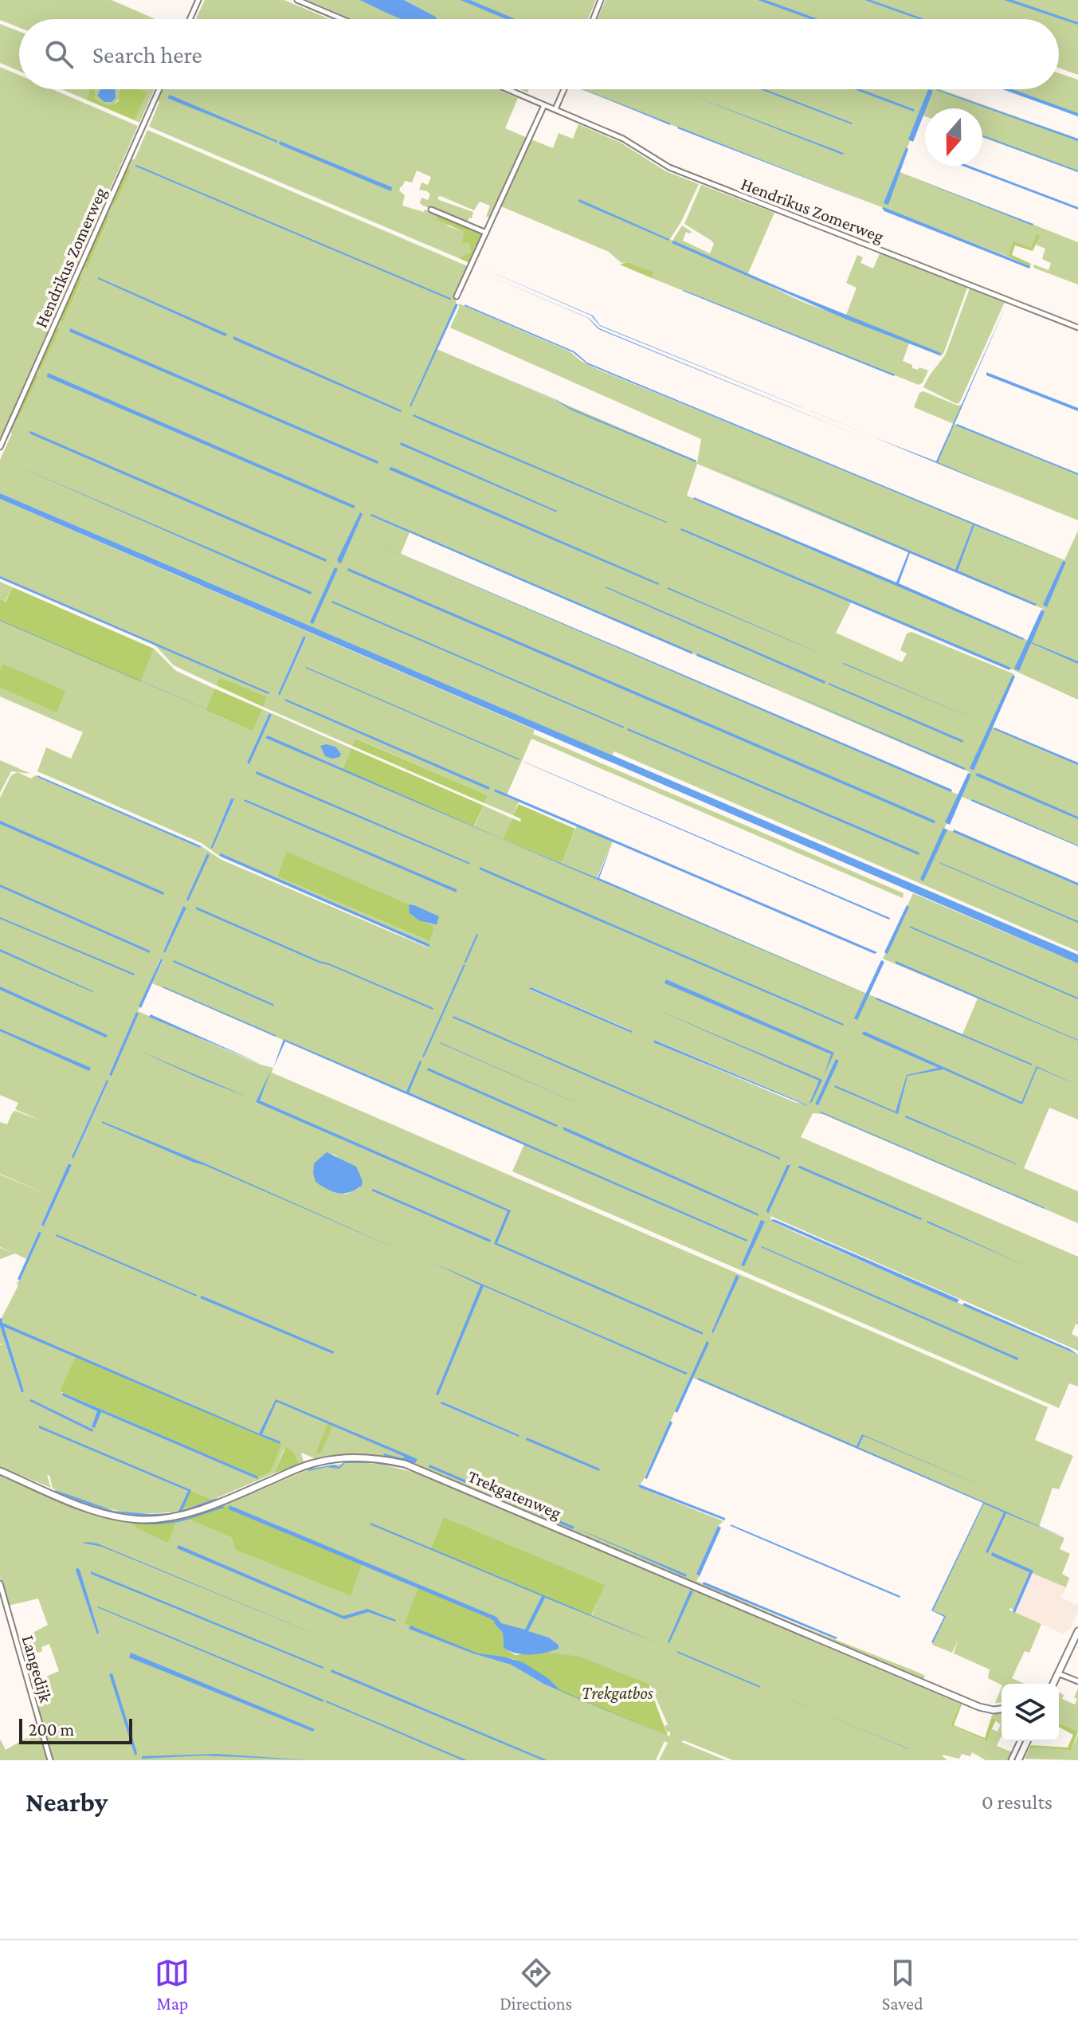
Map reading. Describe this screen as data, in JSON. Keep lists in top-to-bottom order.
{
  "streets": {
    "street": ["Hendrikus Zomerweg", "Trekgatenweg", "Langedijk"]
  },
  "parks": ["Trekgatbos"],
  "scale_bar": "200 m",
  "north": "bottom",
  "page": {
    "search": "Search here",
    "scale": "200 m",
    "heading": ["Nearby", "0 results"],
    "nav": ["Map", "Directions", "Saved"]
  }
}
